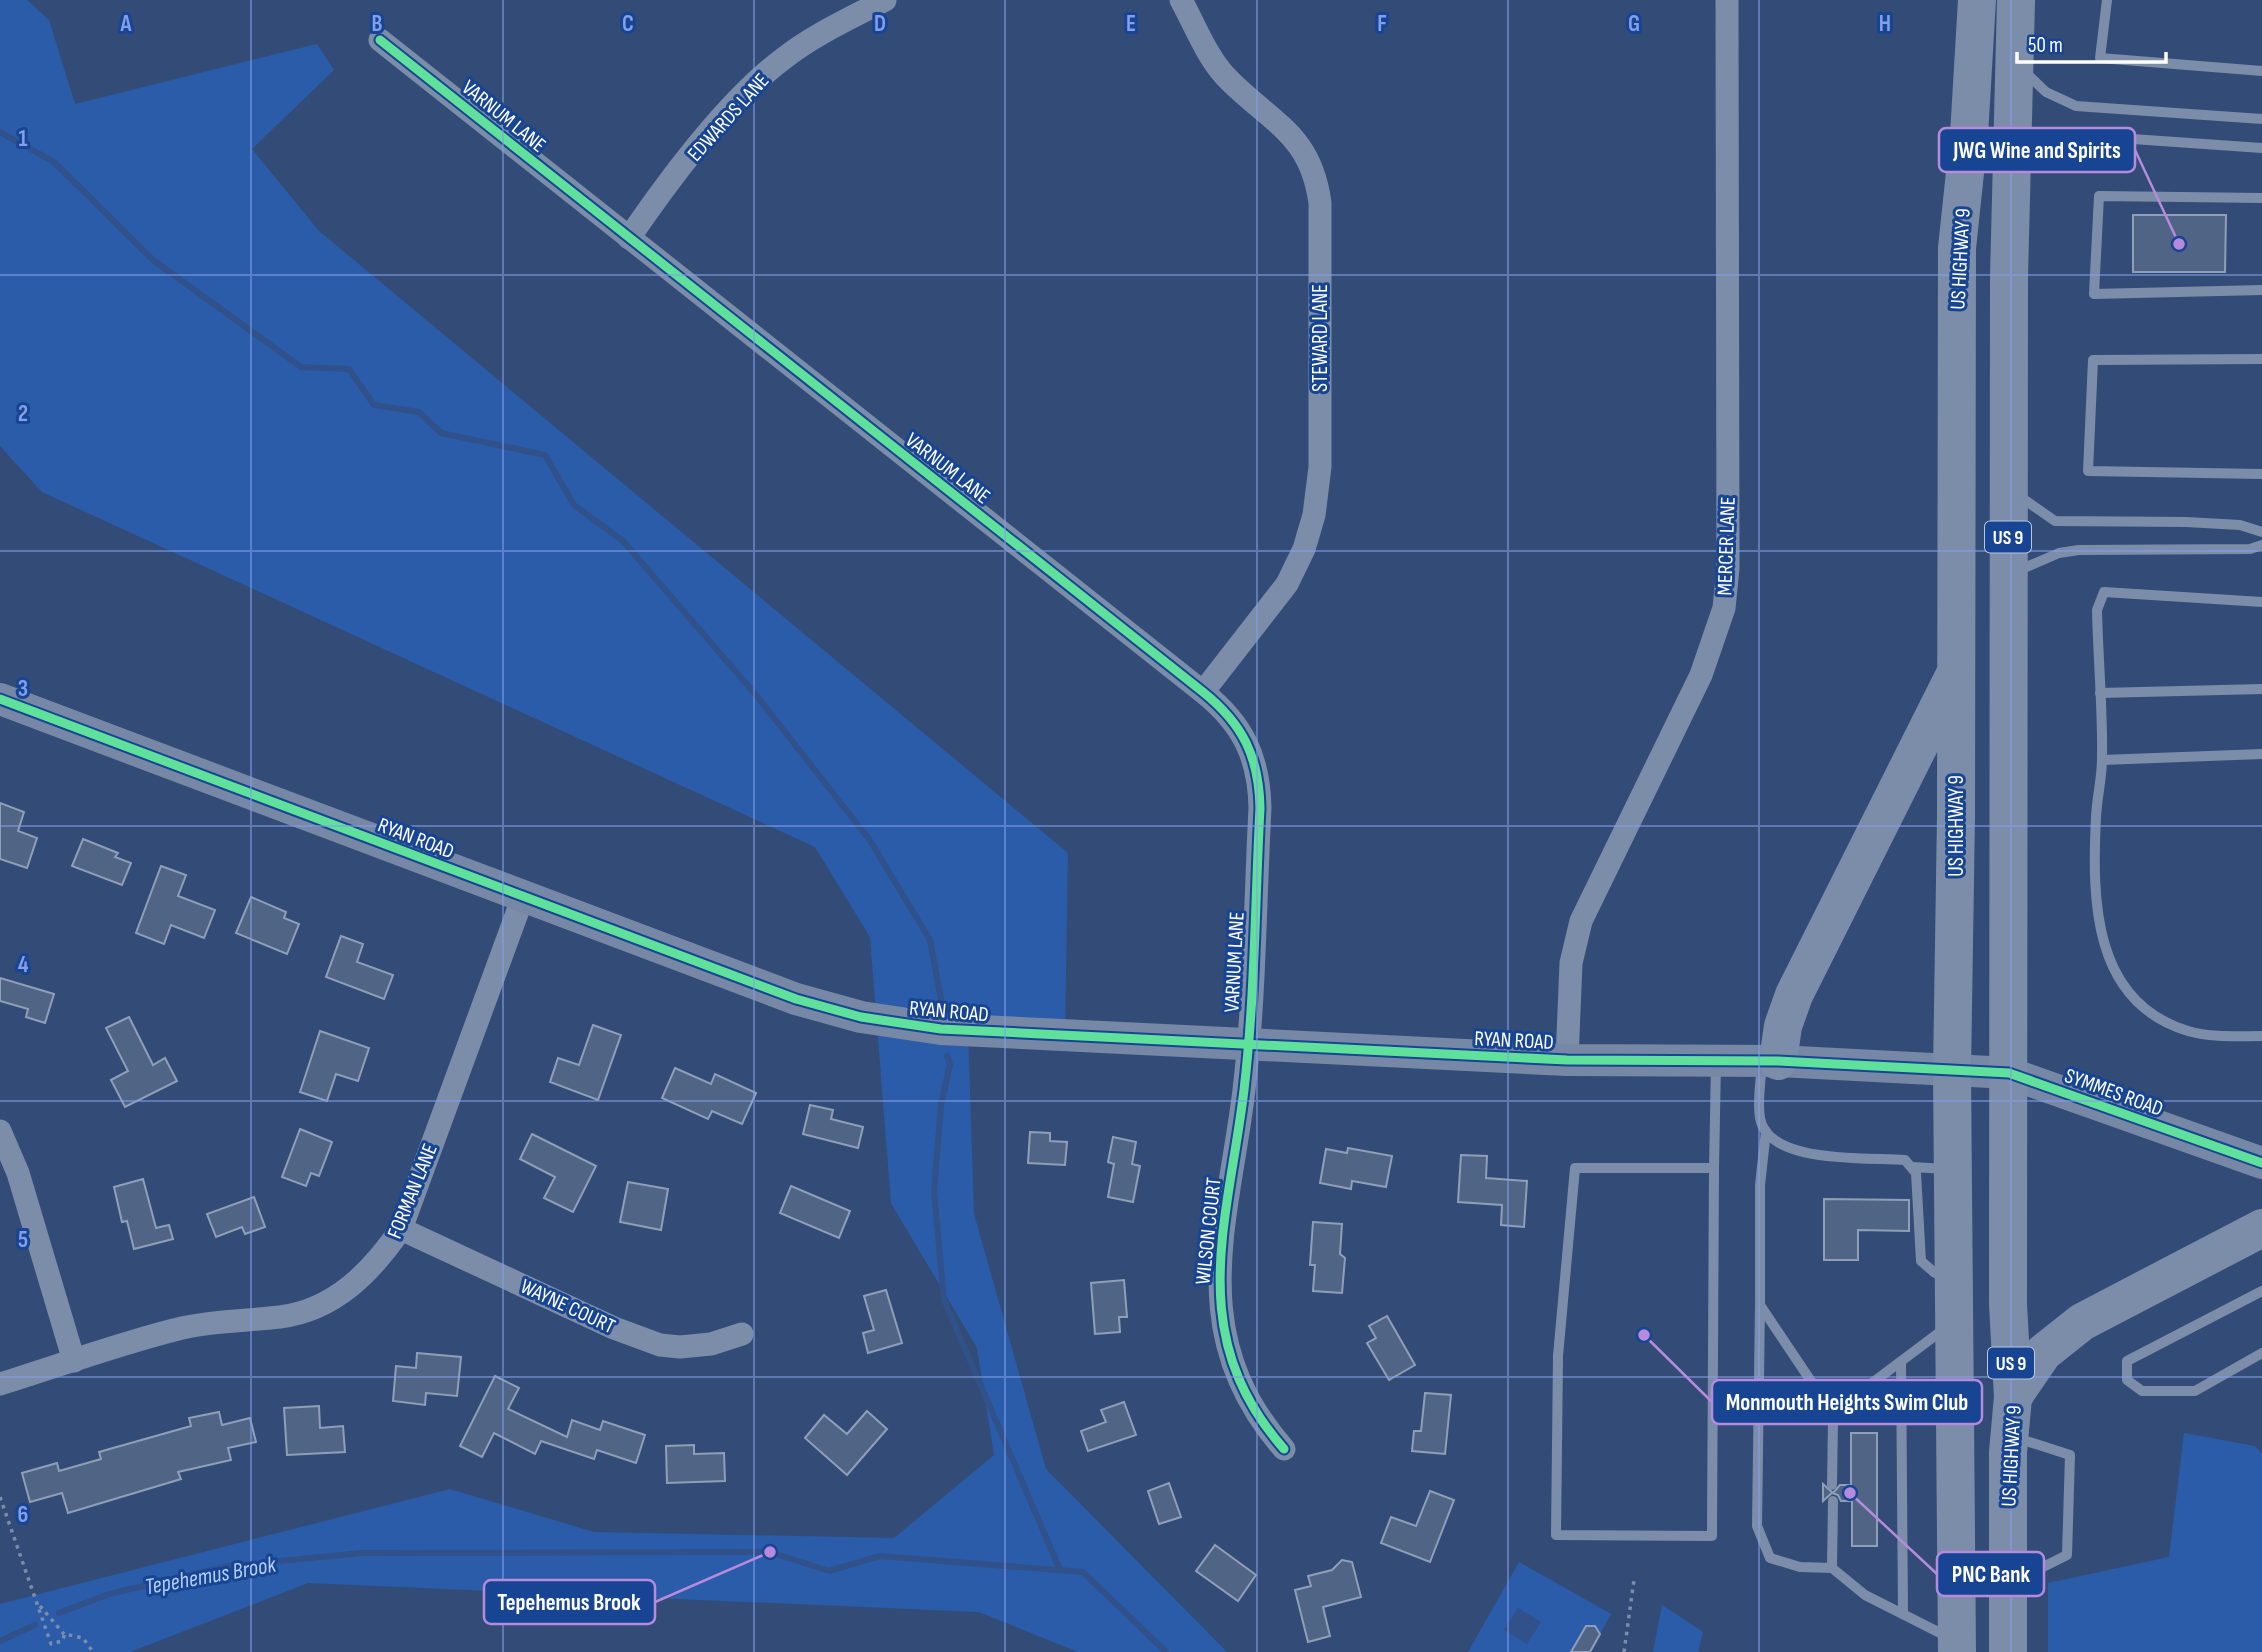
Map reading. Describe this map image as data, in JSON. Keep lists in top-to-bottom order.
{
  "streets": {
    "highway": ["US HIGHWAY 9", "US 9"],
    "street": [
      "VARNUM LANE",
      "EDWARDS LANE",
      "STEWARD LANE",
      "MERCER LANE",
      "RYAN ROAD",
      "SYMMES ROAD",
      "FORMAN LANE",
      "WILSON COURT",
      "WAYNE COURT"
    ]
  },
  "crossings": [
    ["VARNUM LANE", "EDWARDS LANE"],
    ["VARNUM LANE", "STEWARD LANE"],
    ["VARNUM LANE", "RYAN ROAD"],
    ["VARNUM LANE", "WILSON COURT"],
    ["US HIGHWAY 9", "RYAN ROAD"],
    ["US HIGHWAY 9", "SYMMES ROAD"],
    ["MERCER LANE", "RYAN ROAD"],
    ["RYAN ROAD", "SYMMES ROAD"],
    ["RYAN ROAD", "FORMAN LANE"],
    ["RYAN ROAD", "WILSON COURT"],
    ["FORMAN LANE", "WAYNE COURT"]
  ],
  "water": ["Tepehemus Brook"],
  "places": [
    "JWG Wine and Spirits",
    "Monmouth Heights Swim Club",
    "PNC Bank",
    "Tepehemus Brook"
  ],
  "scale_bar": "50 m",
  "grid": {
    "columns": [
      "A",
      "B",
      "C",
      "D",
      "E",
      "F",
      "G",
      "H"
    ],
    "rows": [
      "1",
      "2",
      "3",
      "4",
      "5",
      "6"
    ]
  }
}
